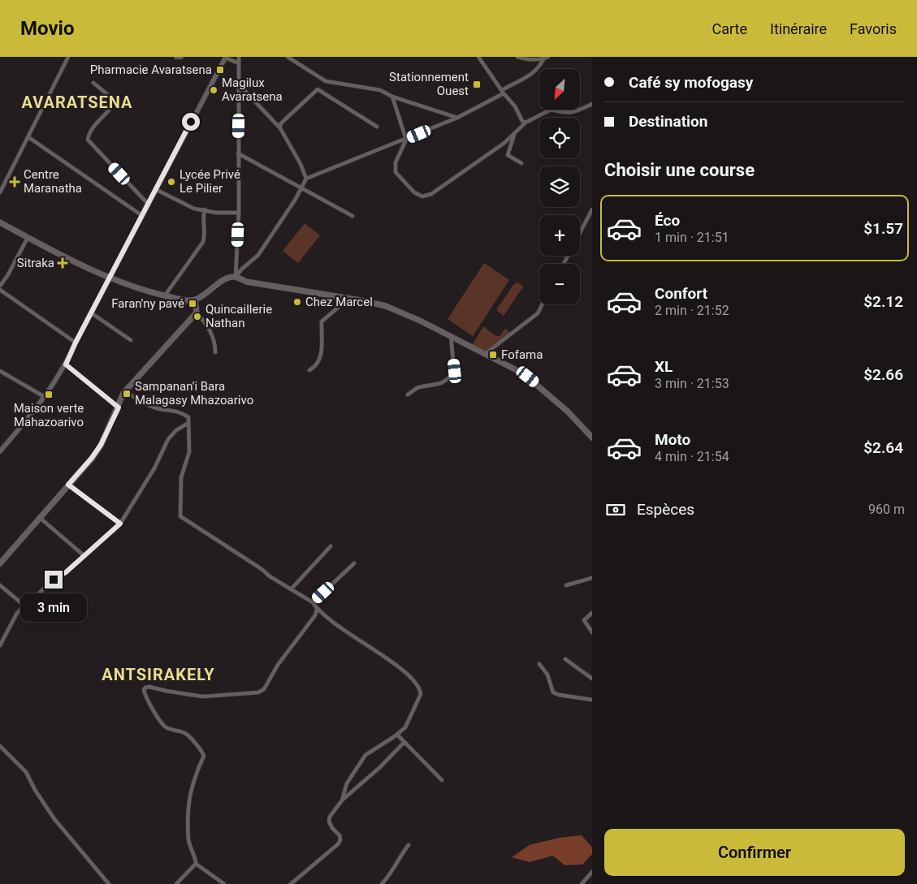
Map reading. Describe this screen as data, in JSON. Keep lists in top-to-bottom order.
{
  "districts": ["AVARATSENA", "ANTSIRAKELY"],
  "places": {
    "transit": [
      "Pharmacie Avaratsena",
      "Stationnement Ouest",
      "Faran'ny pavé",
      "Fofama",
      "Sampanan'i Bara Malagasy Mhazoarivo",
      "Maison verte Mahazoarivo"
    ],
    "other": [
      "Magilux Avaratsena",
      "Lycée Privé Le Pilier",
      "Chez Marcel",
      "Quincaillerie Nathan"
    ],
    "health": ["Centre Maranatha", "Sitraka"]
  },
  "north": "bottom left",
  "page": {
    "header": "Movio",
    "nav": ["Carte", "Itinéraire", "Favoris"],
    "banner": ["Café sy mofogasy", "Destination"],
    "map_buttons": ["+", "−"],
    "heading": "Choisir une course",
    "list": [
      {
        "name": "Éco",
        "note": "1 min · 21:51",
        "value": "$1.57"
      },
      {
        "name": "Confort",
        "note": "2 min · 21:52",
        "value": "$2.12"
      },
      {
        "name": "XL",
        "note": "3 min · 21:53",
        "value": "$2.66"
      },
      {
        "name": "Moto",
        "note": "4 min · 21:54",
        "value": "$2.64"
      }
    ],
    "pay": ["Espèces", "960 m"],
    "bubble": "3 min",
    "buttons": "Confirmer"
  }
}
